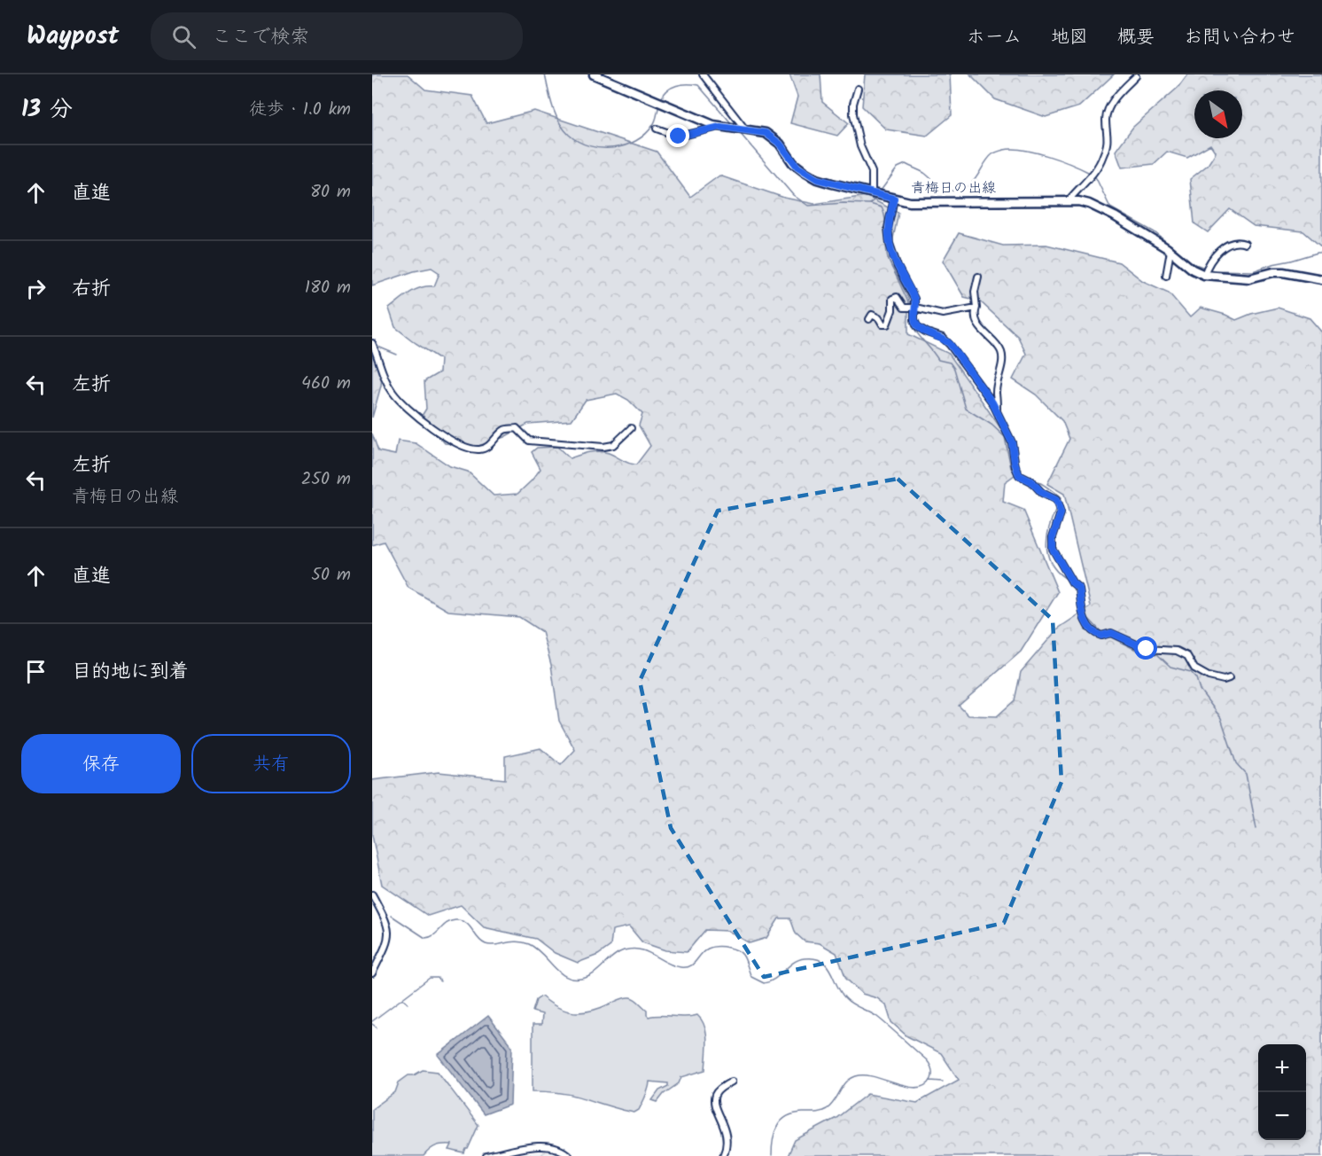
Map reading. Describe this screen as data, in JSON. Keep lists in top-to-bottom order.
{
  "streets": {
    "main road": ["青梅日の出線"]
  },
  "north": "bottom right",
  "page": {
    "header": "Waypost",
    "search": "ここで検索",
    "nav": [
      "ホーム",
      "地図",
      "概要",
      "お問い合わせ"
    ],
    "heading": ["13 分", "徒歩 · 1.0 km"],
    "list": [
      ["直進", "80 m"],
      ["右折", "180 m"],
      ["左折", "460 m"],
      ["左折", "青梅日の出線", "250 m"],
      ["直進", "50 m"],
      "目的地に到着"
    ],
    "buttons": ["保存", "共有"],
    "map_buttons": ["+", "−"]
  }
}
